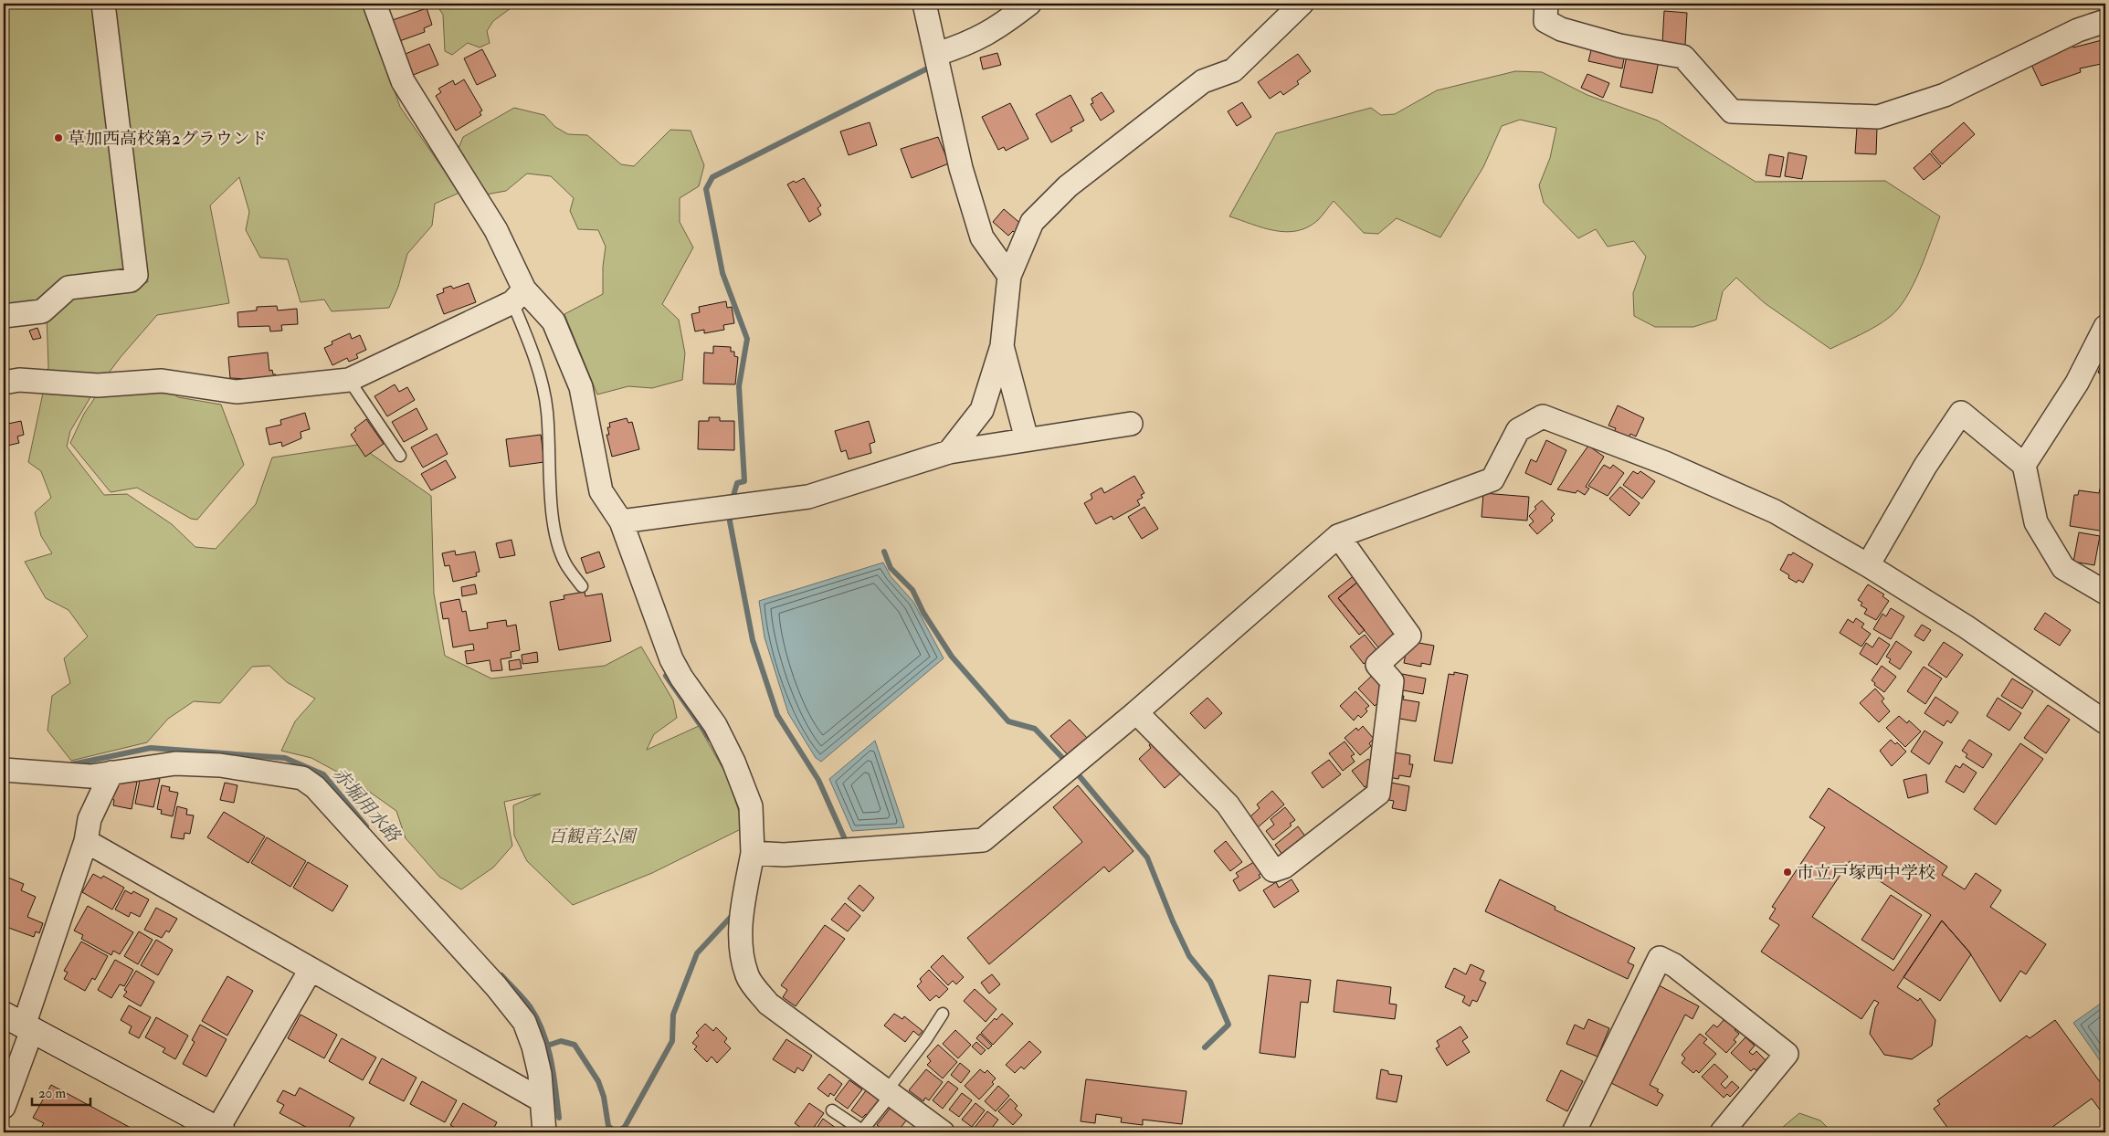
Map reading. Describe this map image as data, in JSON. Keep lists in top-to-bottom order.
{
  "water": ["赤堀用水路"],
  "parks": ["百観音公園"],
  "places": ["草加西高校第2グラウンド", "市立戸塚西中学校"],
  "scale_bar": "20 m"
}
